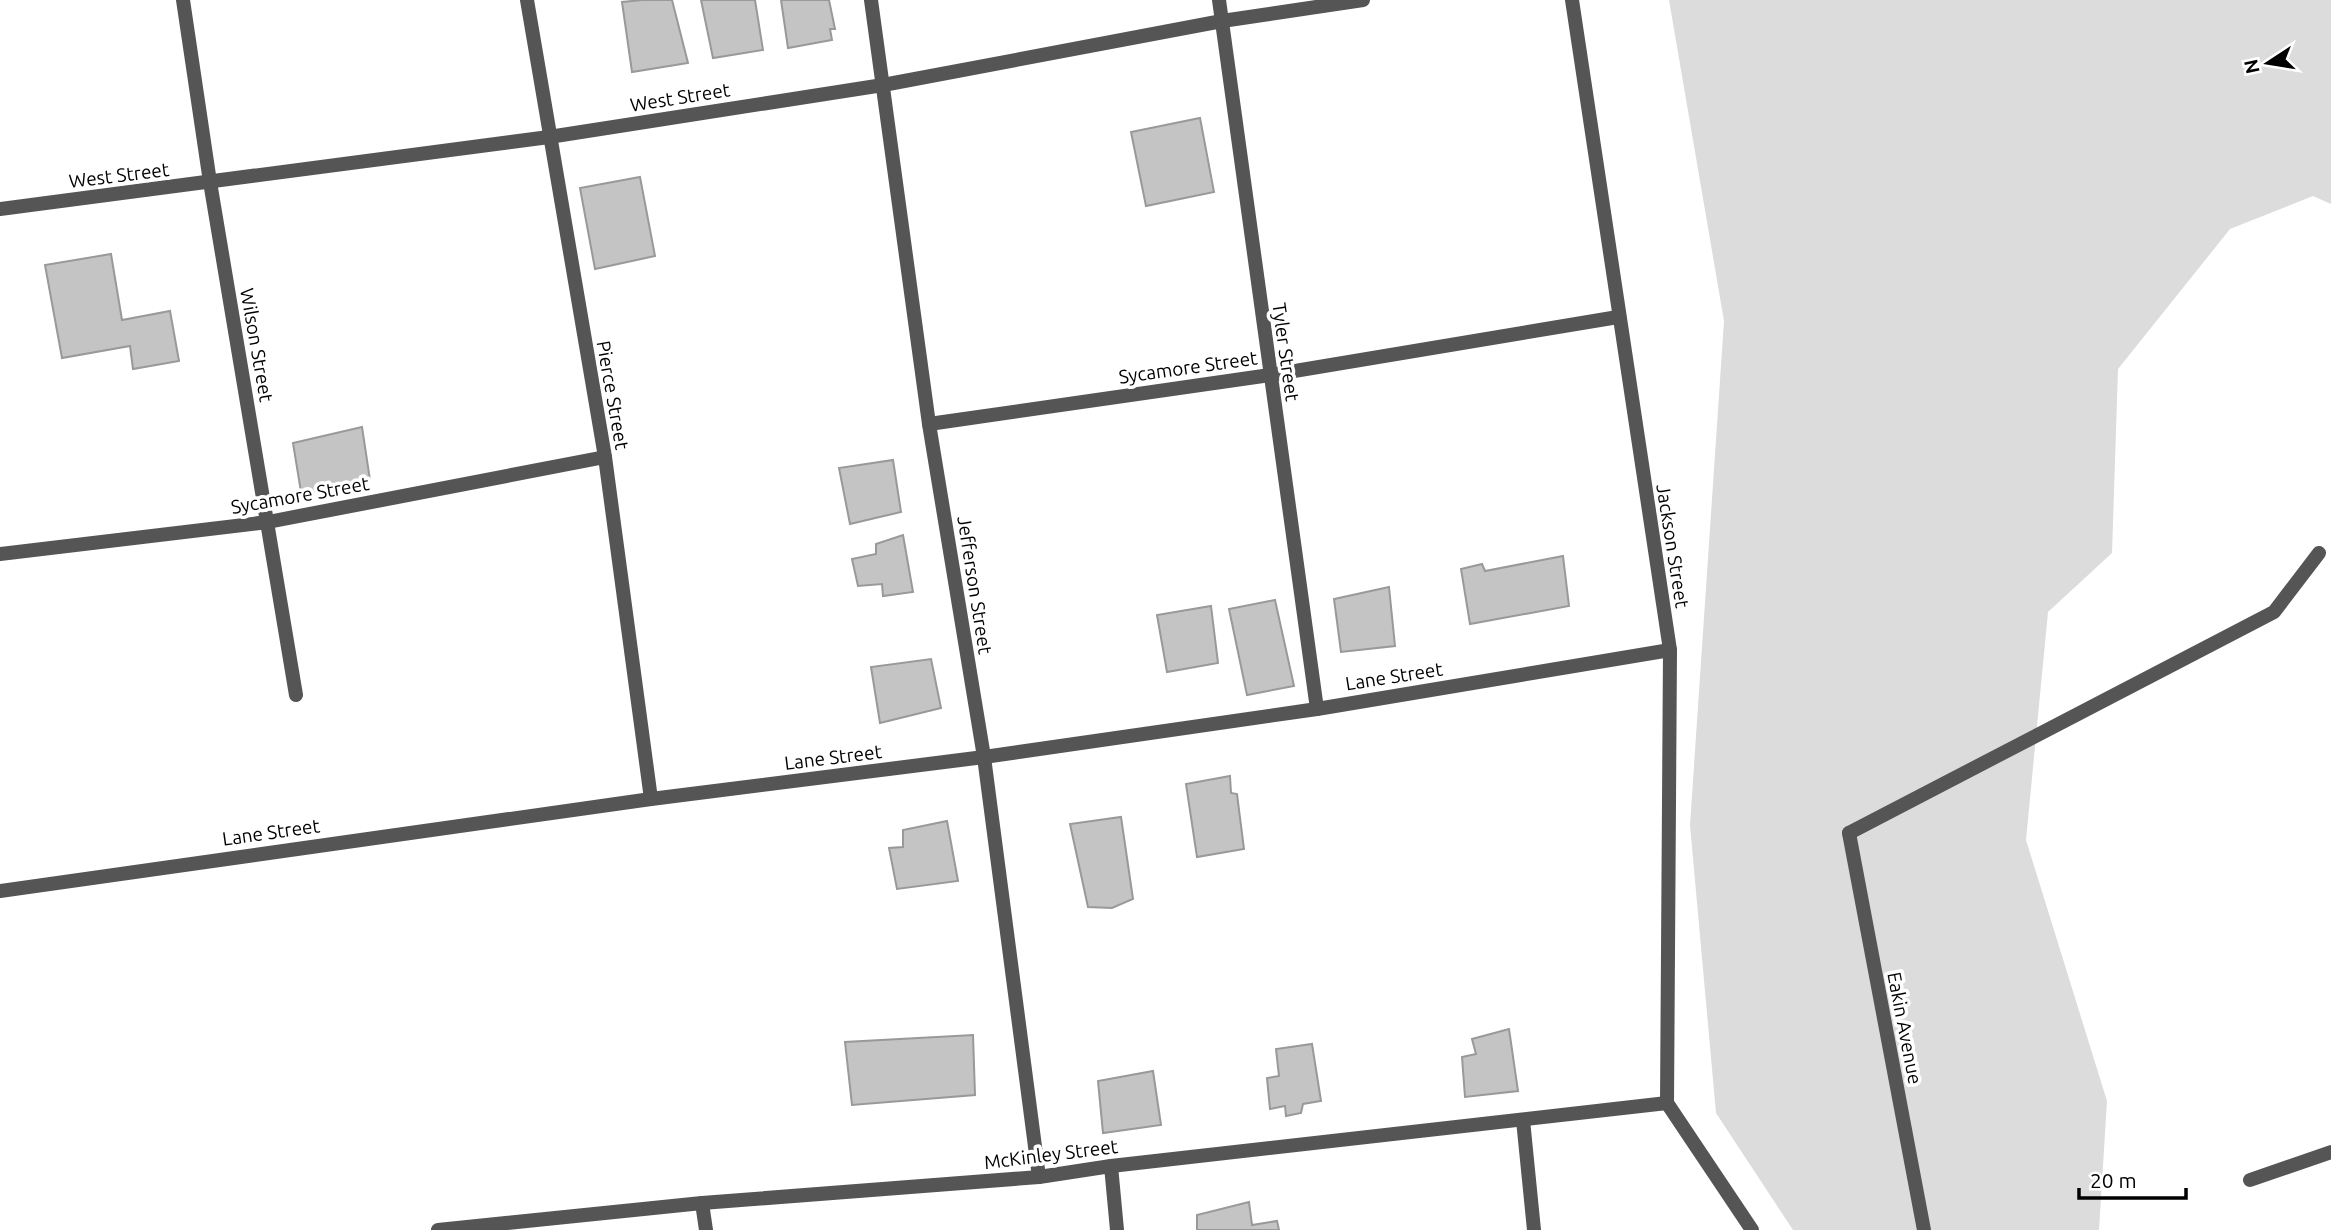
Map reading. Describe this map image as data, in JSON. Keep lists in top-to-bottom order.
{
  "streets": {
    "street": [
      "West Street",
      "Wilson Street",
      "Tyler Street",
      "Sycamore Street",
      "Pierce Street",
      "Jackson Street",
      "Jefferson Street",
      "Lane Street",
      "Eakin Avenue",
      "McKinley Street"
    ]
  },
  "crossings": [
    ["West Street", "Wilson Street"],
    ["West Street", "Tyler Street"],
    ["West Street", "Pierce Street"],
    ["West Street", "Jefferson Street"],
    ["Wilson Street", "Sycamore Street"],
    ["Tyler Street", "Sycamore Street"],
    ["Tyler Street", "Lane Street"],
    ["Sycamore Street", "Pierce Street"],
    ["Sycamore Street", "Jackson Street"],
    ["Sycamore Street", "Jefferson Street"],
    ["Pierce Street", "Lane Street"],
    ["Jackson Street", "Lane Street"],
    ["Jackson Street", "McKinley Street"],
    ["Jefferson Street", "Lane Street"],
    ["Jefferson Street", "McKinley Street"]
  ],
  "scale_bar": "20 m",
  "north": "left"
}
